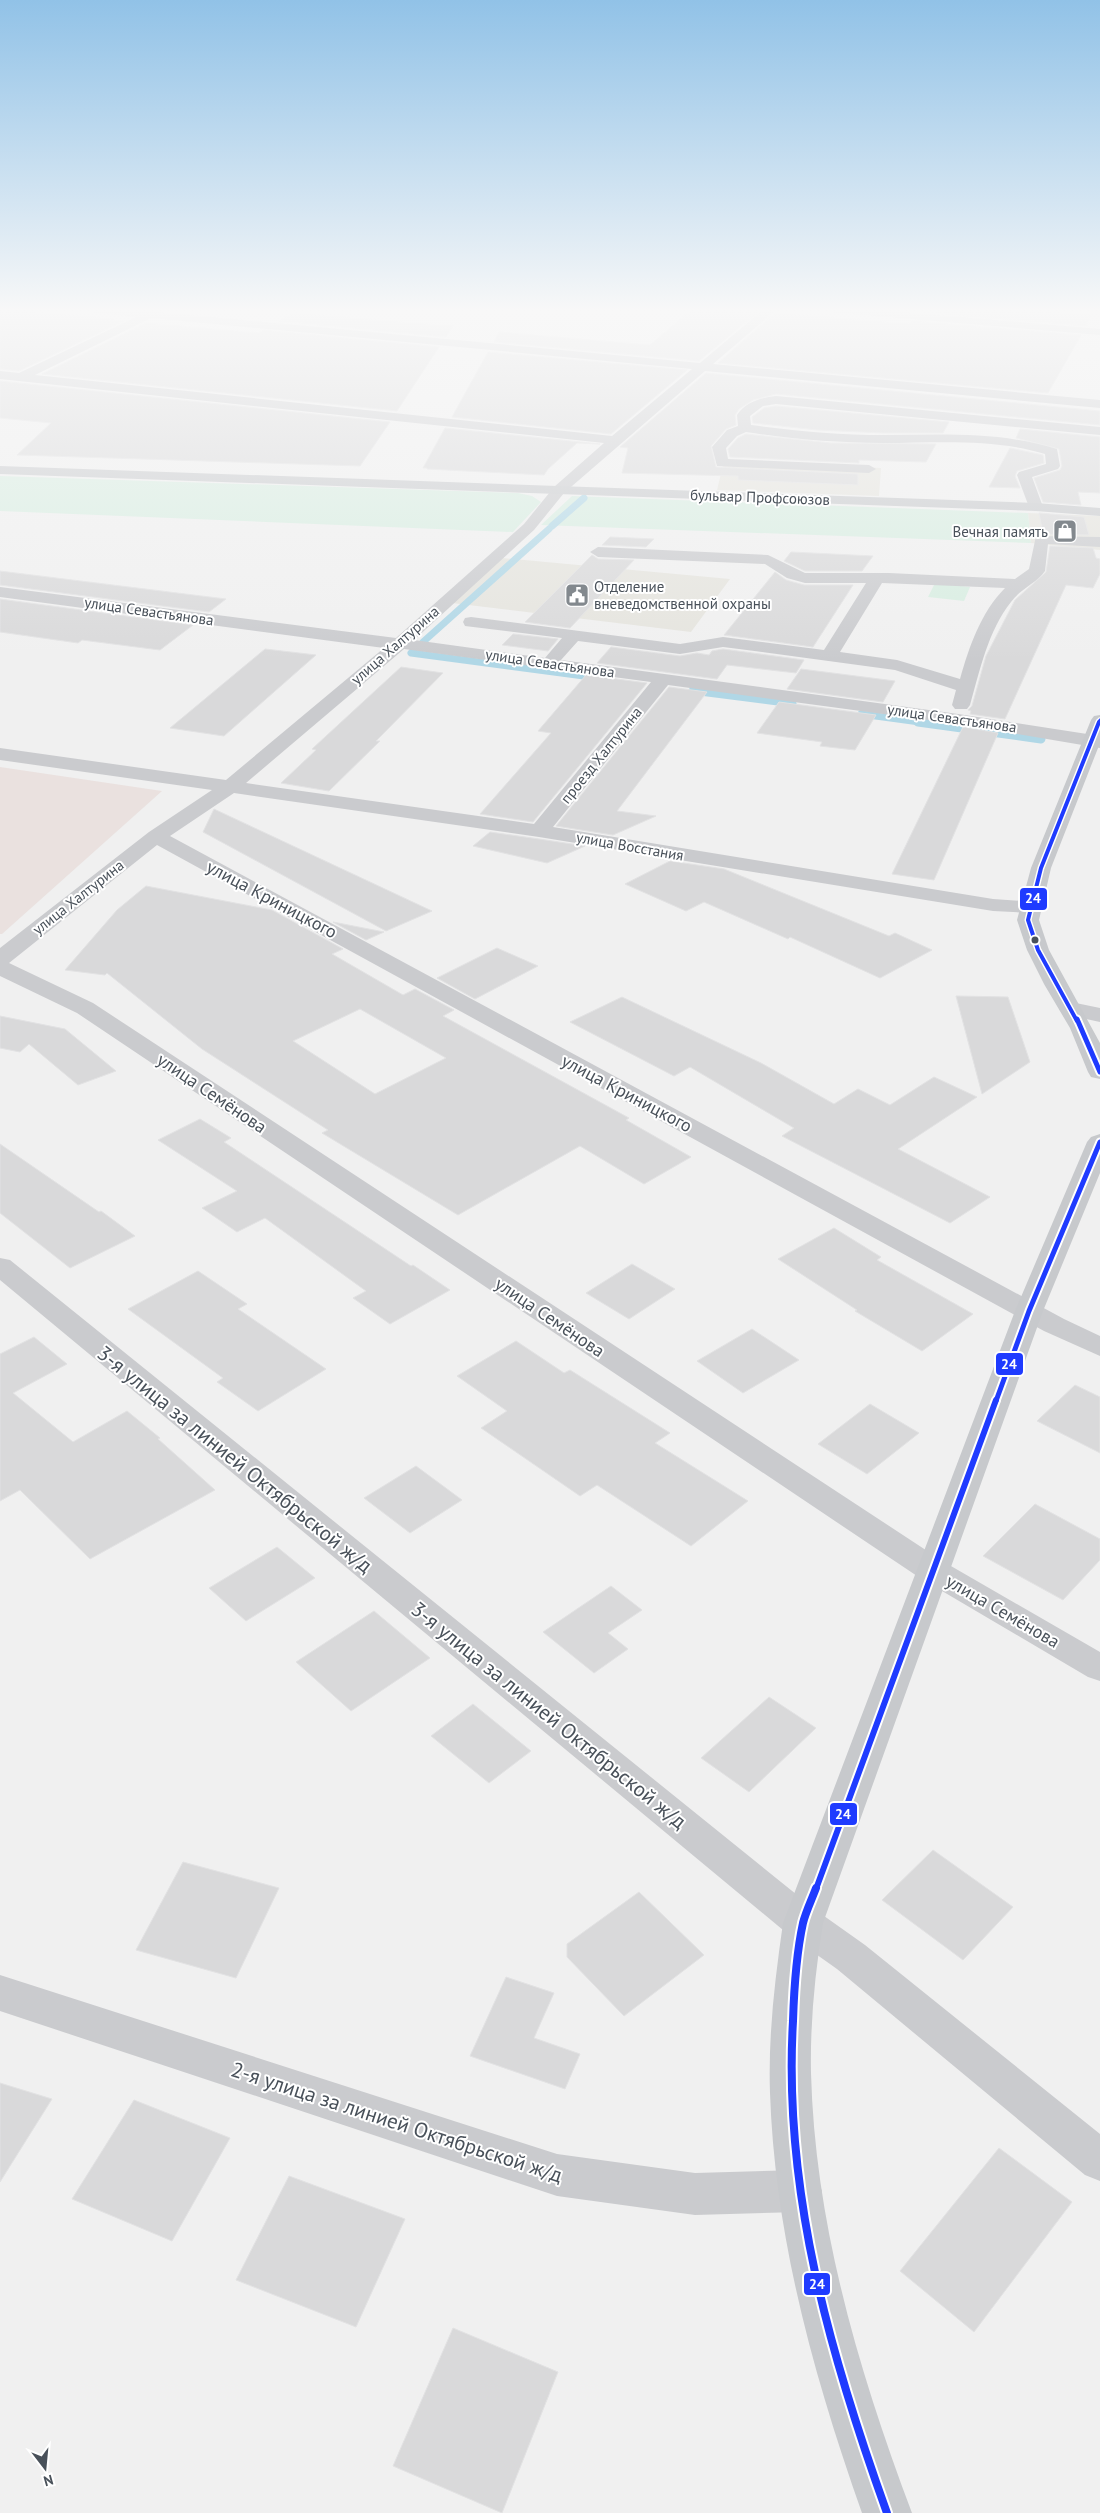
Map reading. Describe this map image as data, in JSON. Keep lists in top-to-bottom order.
{
  "streets": {
    "main road": ["бульвар Профсоюзов"],
    "street": [
      "улица Севастьянова",
      "улица Халтурина",
      "проезд Халтурина",
      "улица Восстания",
      "улица Криницкого",
      "улица Семёнова",
      "3-я улица за линией Октябрьской ж/д",
      "2-я улица за линией Октябрьской ж/д"
    ]
  },
  "crossings": [
    ["бульвар Профсоюзов", "улица Халтурина"],
    ["улица Севастьянова", "улица Халтурина"],
    ["улица Севастьянова", "проезд Халтурина"],
    ["улица Халтурина", "улица Восстания"],
    ["улица Халтурина", "улица Криницкого"],
    ["проезд Халтурина", "улица Восстания"]
  ],
  "places": {
    "shop": ["Вечная память"],
    "public building": ["Отделение вневедомственной охраны"]
  },
  "lines": ["transit line 24"],
  "north": "bottom"
}
